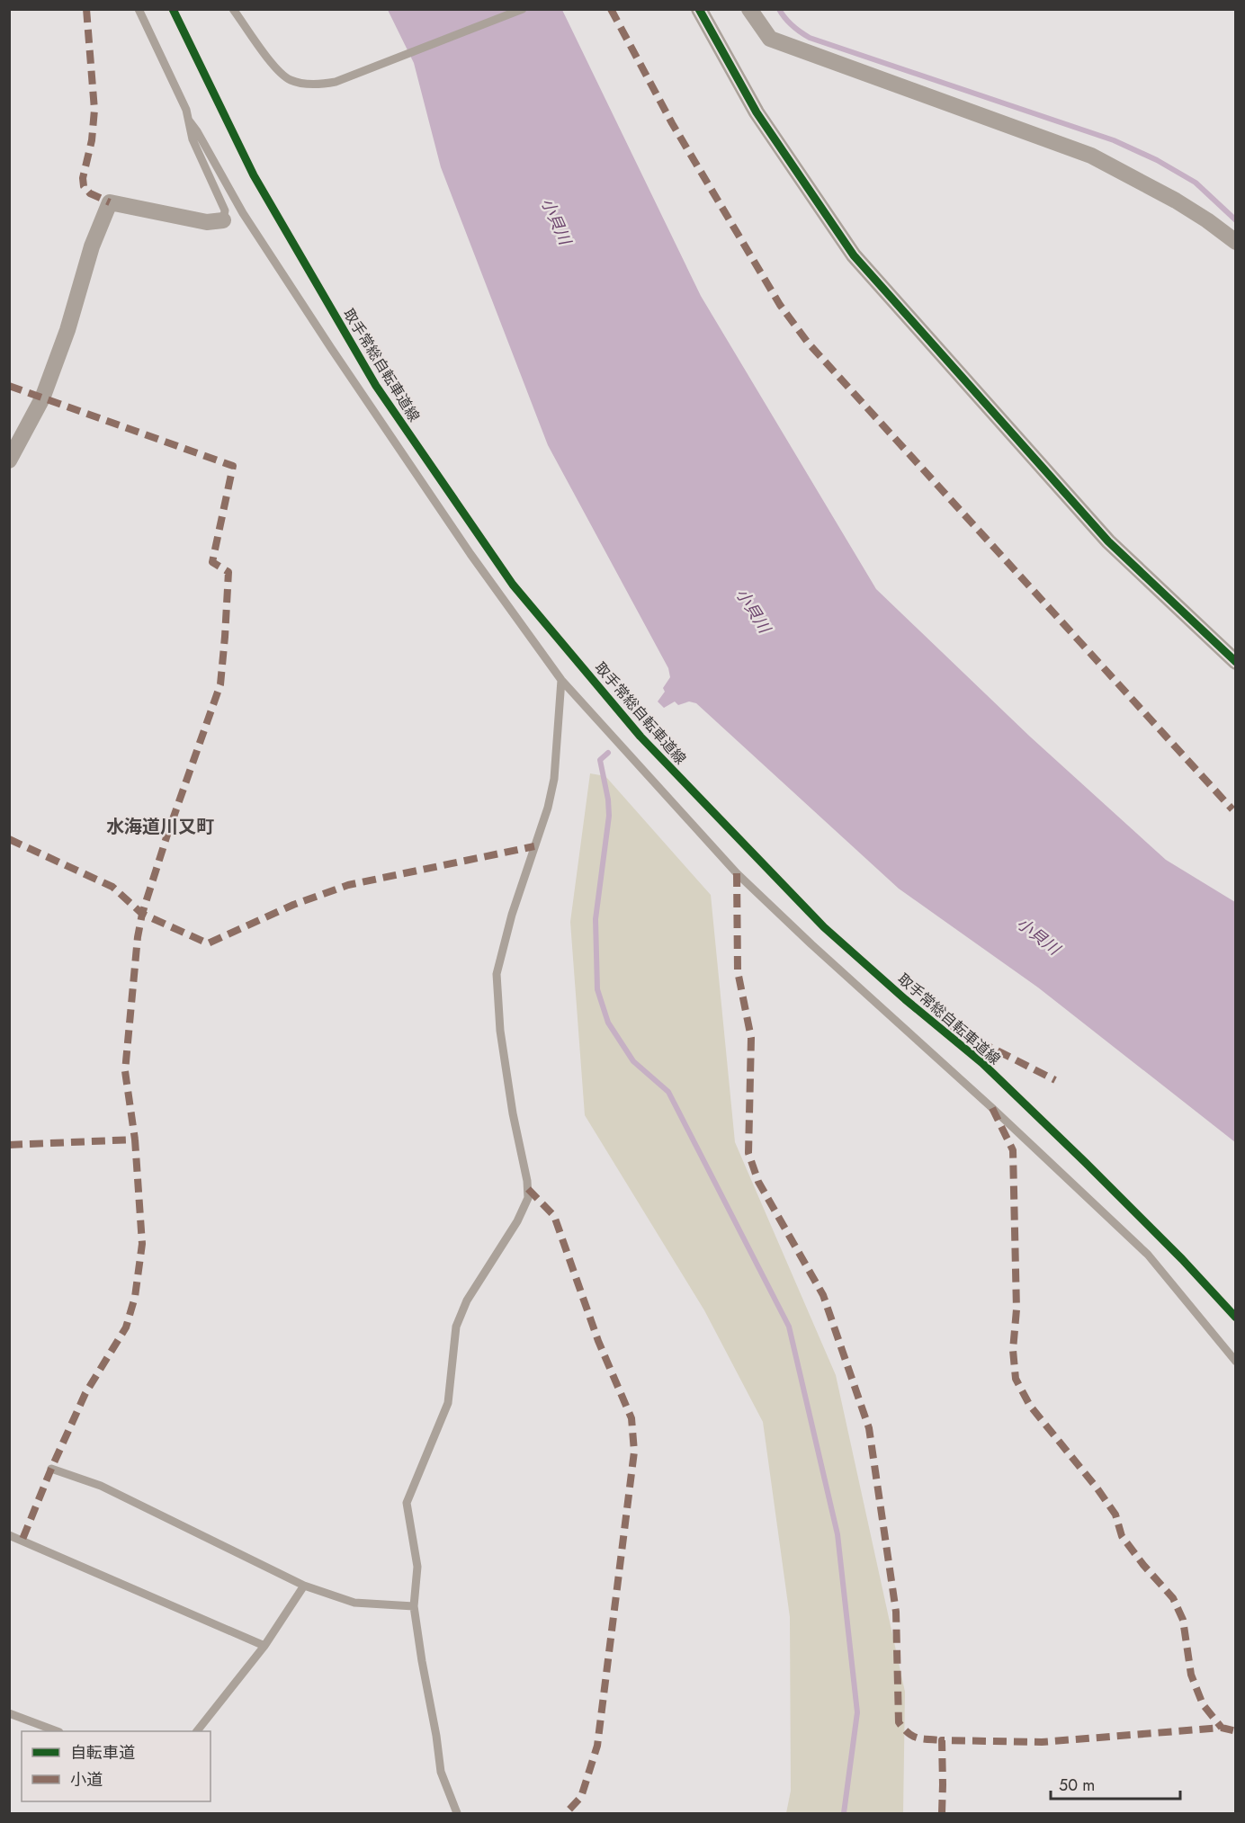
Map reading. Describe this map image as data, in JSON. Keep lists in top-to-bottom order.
{
  "streets": {
    "cycle path": ["取手常総自転車道線"]
  },
  "districts": ["水海道川又町"],
  "water": ["小貝川"],
  "legend": ["自転車道", "小道"],
  "scale_bar": "50 m"
}
